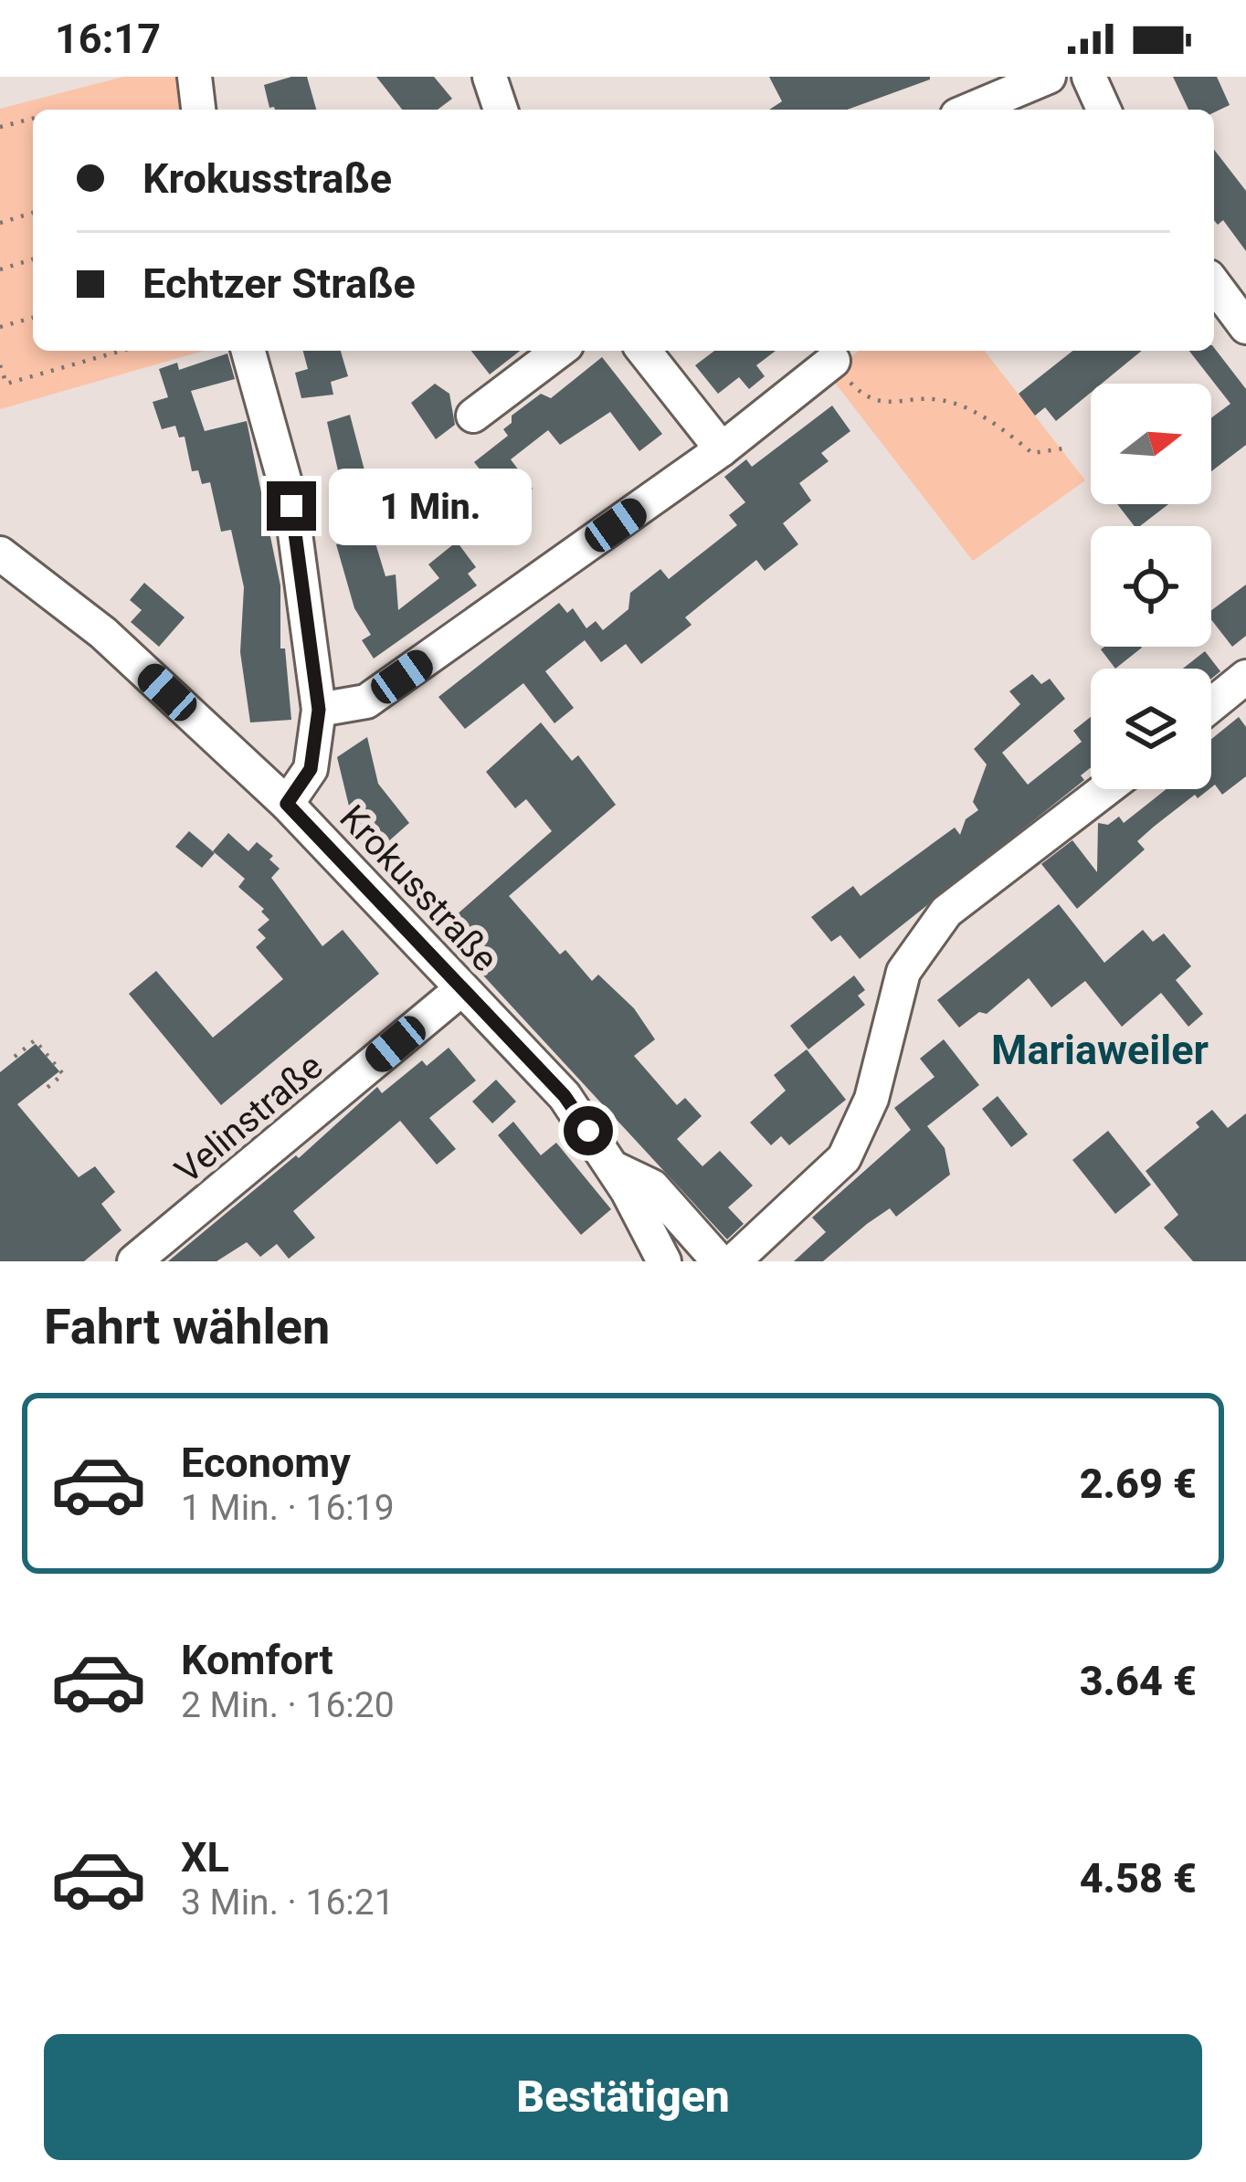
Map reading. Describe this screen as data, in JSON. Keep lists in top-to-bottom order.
{
  "streets": {
    "street": ["Krokusstraße", "Velinstraße"]
  },
  "crossings": [
    ["Krokusstraße", "Velinstraße"]
  ],
  "districts": ["Mariaweiler"],
  "north": "right",
  "page": {
    "status": "16:17",
    "banner": ["Krokusstraße", "Echtzer Straße"],
    "bubble": "1 Min.",
    "heading": "Fahrt wählen",
    "list": [
      {
        "name": "Economy",
        "note": "1 Min. · 16:19",
        "value": "2.69 €"
      },
      {
        "name": "Komfort",
        "note": "2 Min. · 16:20",
        "value": "3.64 €"
      },
      {
        "name": "XL",
        "note": "3 Min. · 16:21",
        "value": "4.58 €"
      }
    ],
    "buttons": "Bestätigen"
  }
}
